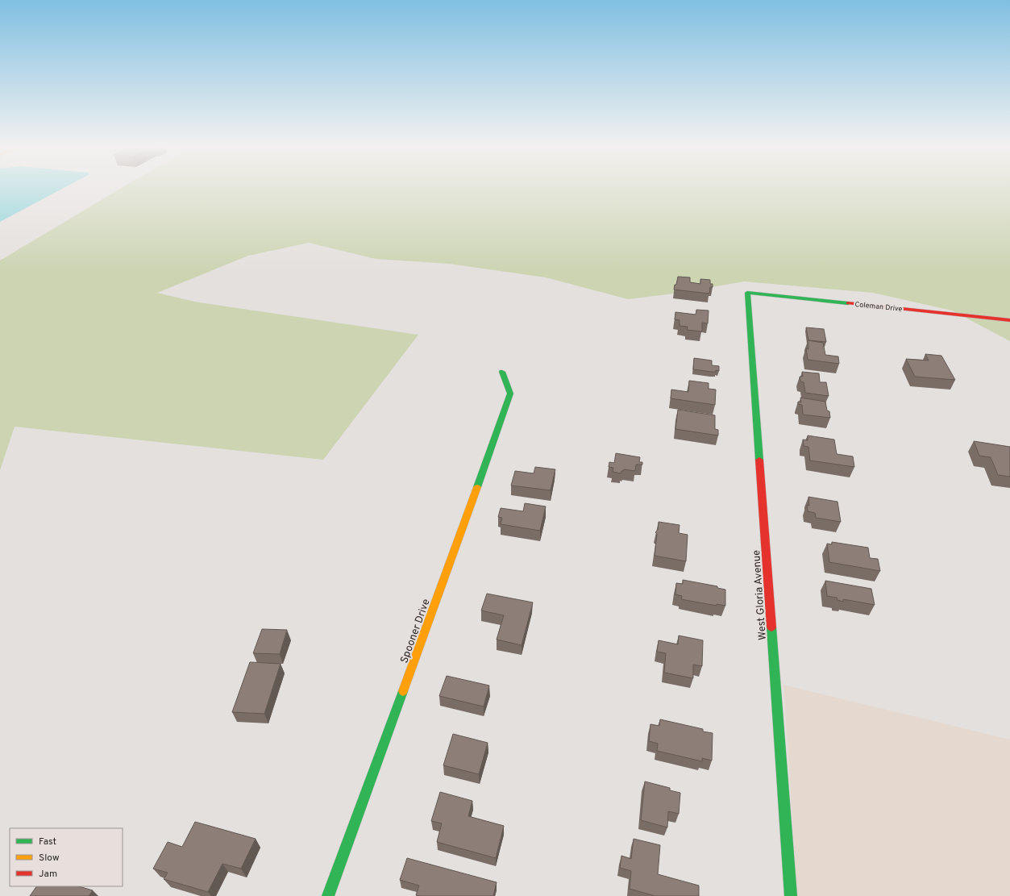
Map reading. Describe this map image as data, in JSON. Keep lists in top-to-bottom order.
{
  "streets": {
    "main road": ["Coleman Drive", "West Gloria Avenue", "Spooner Drive"]
  },
  "crossings": [
    ["Coleman Drive", "West Gloria Avenue"]
  ],
  "legend": ["Fast", "Slow", "Jam"]
}
